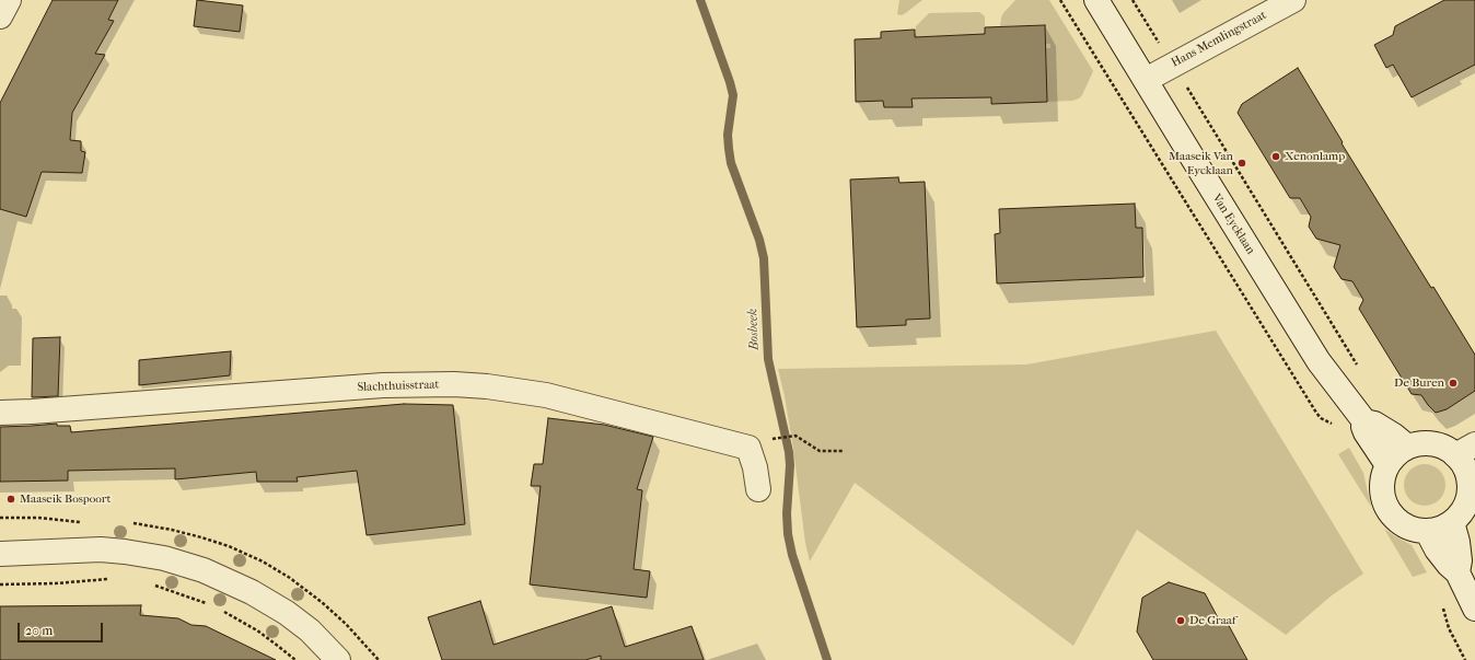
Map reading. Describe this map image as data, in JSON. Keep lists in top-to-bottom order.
{
  "streets": {
    "street": ["Hans Memlingstraat", "Van Eycklaan", "Slachthuisstraat"]
  },
  "crossings": [
    ["Hans Memlingstraat", "Van Eycklaan"]
  ],
  "water": ["Bosbeek"],
  "places": [
    "Xenonlamp",
    "Maaseik Van Eycklaan",
    "De Buren",
    "Maaseik Bospoort",
    "De Graaf"
  ],
  "scale_bar": "20 m"
}
